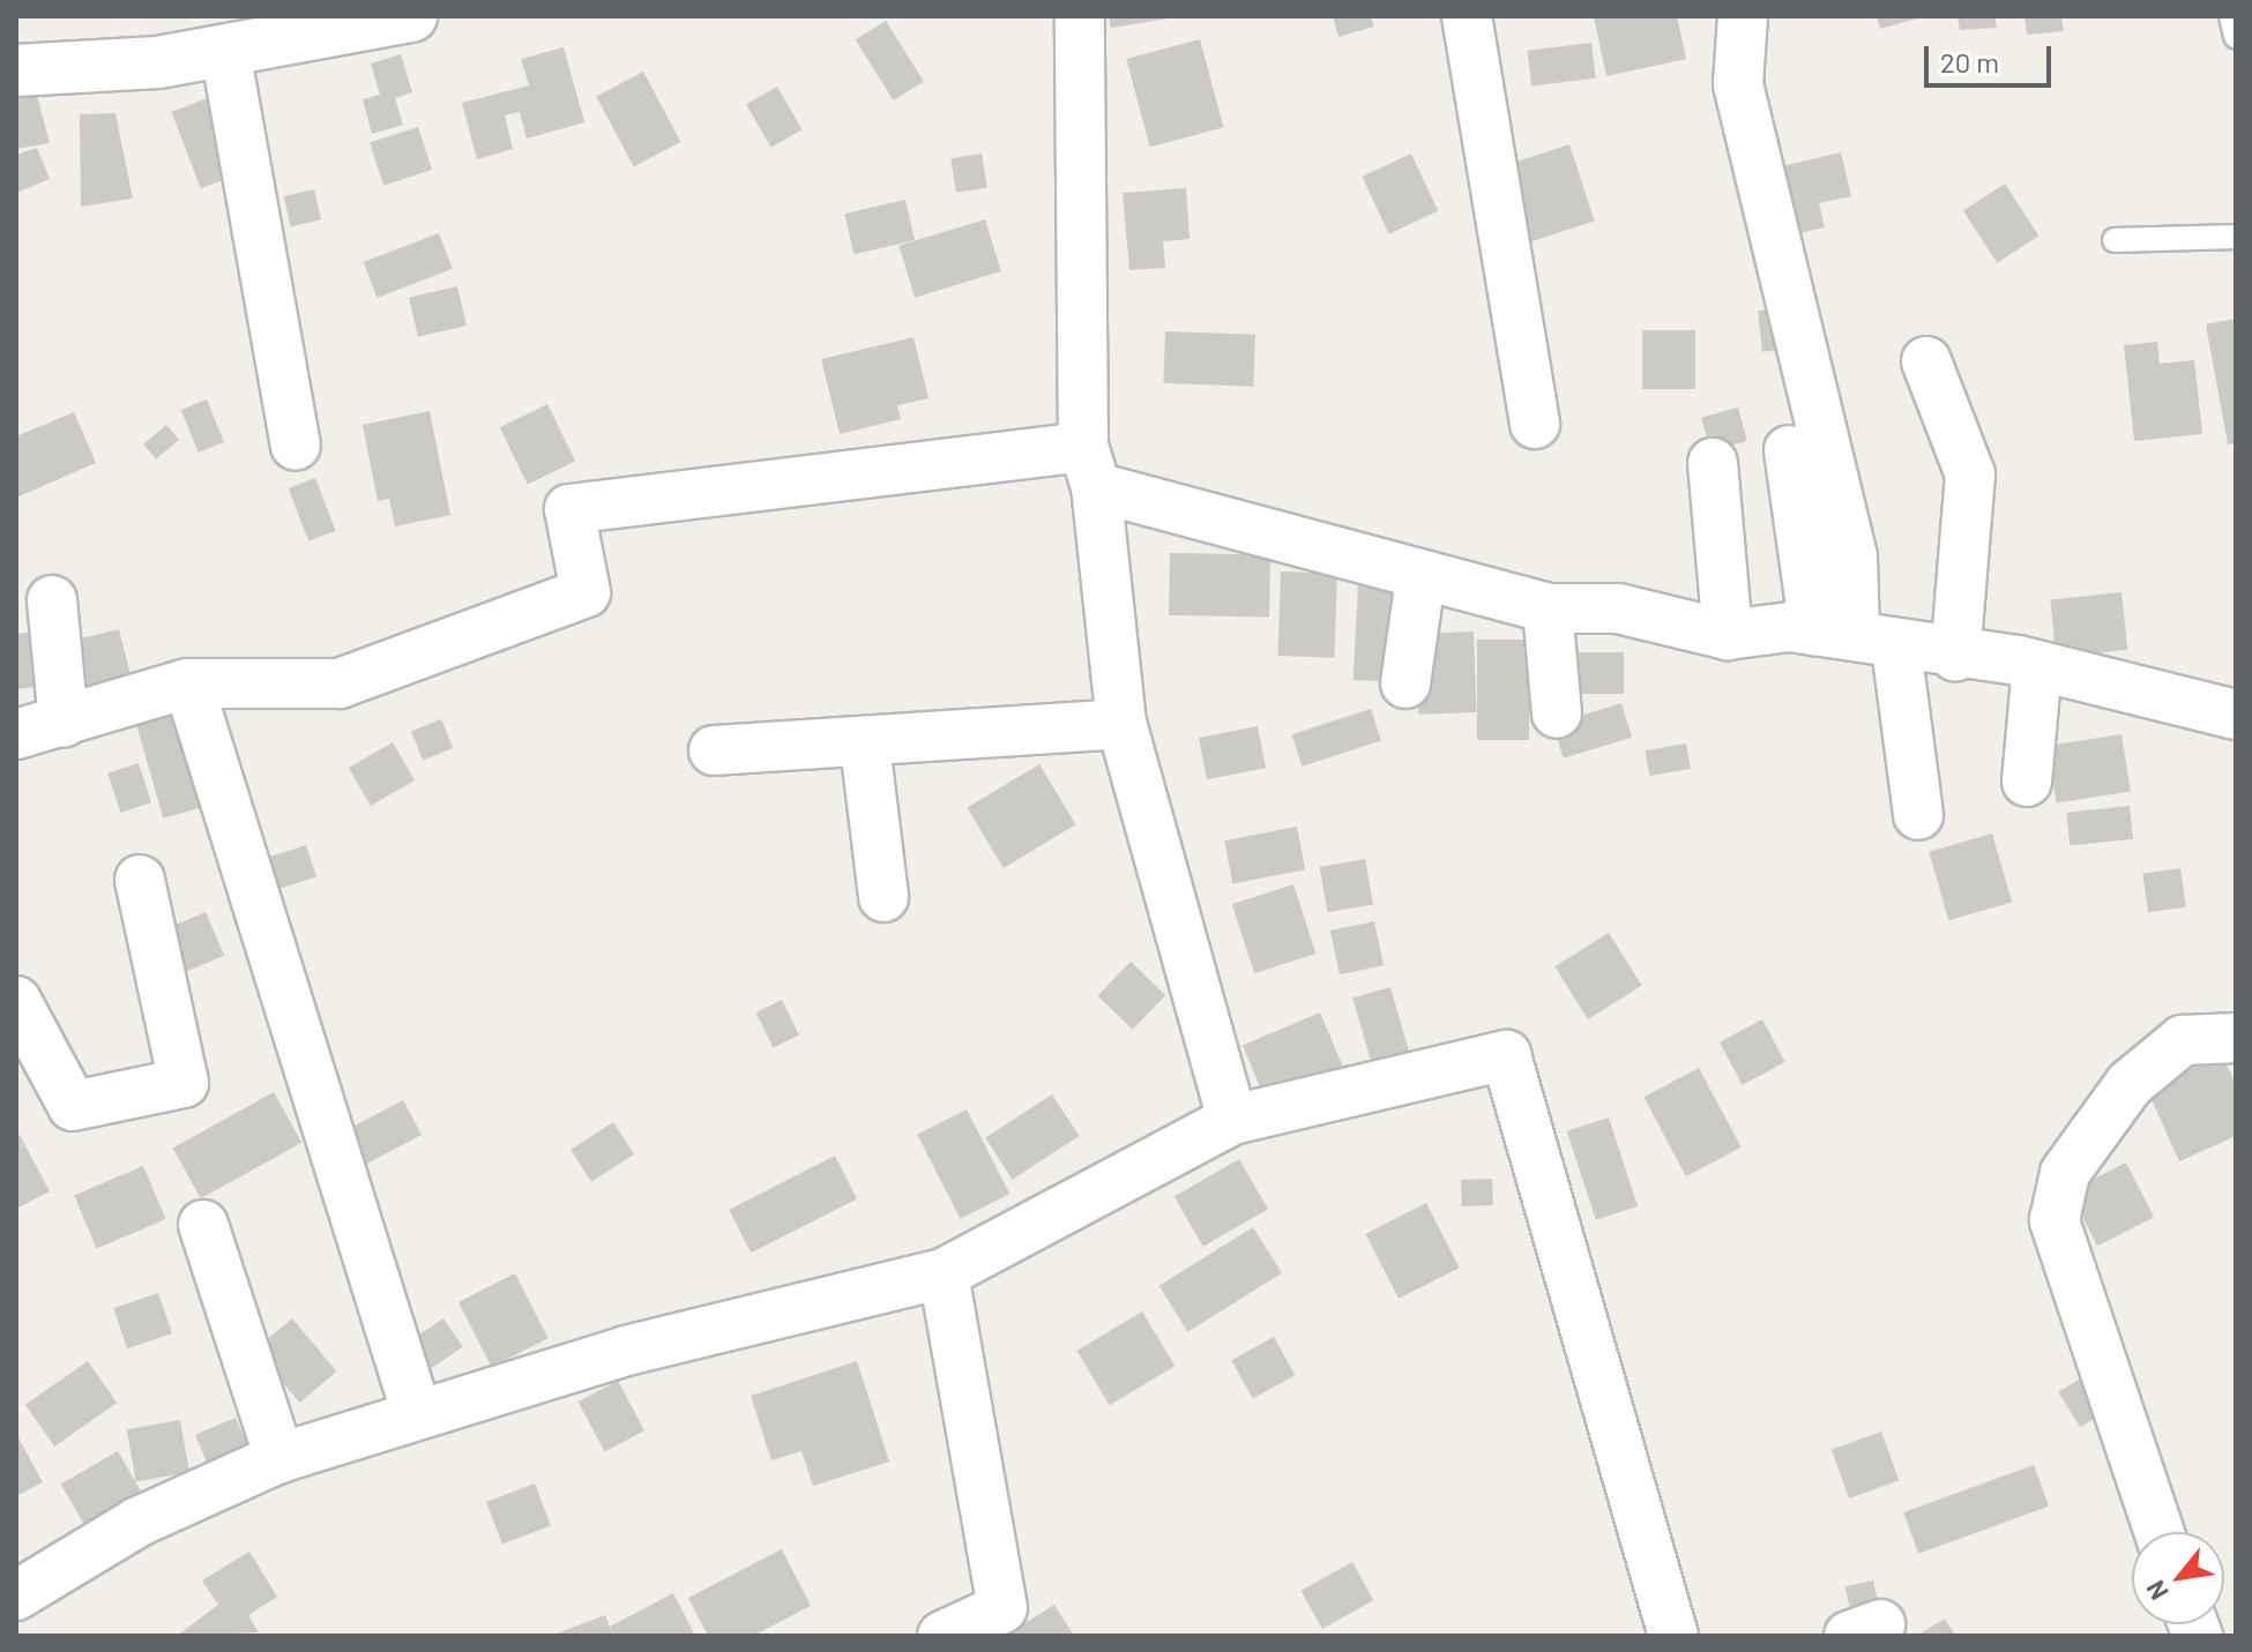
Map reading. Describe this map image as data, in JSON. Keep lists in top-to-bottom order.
{
  "scale_bar": "20 m",
  "north": "bottom left"
}
